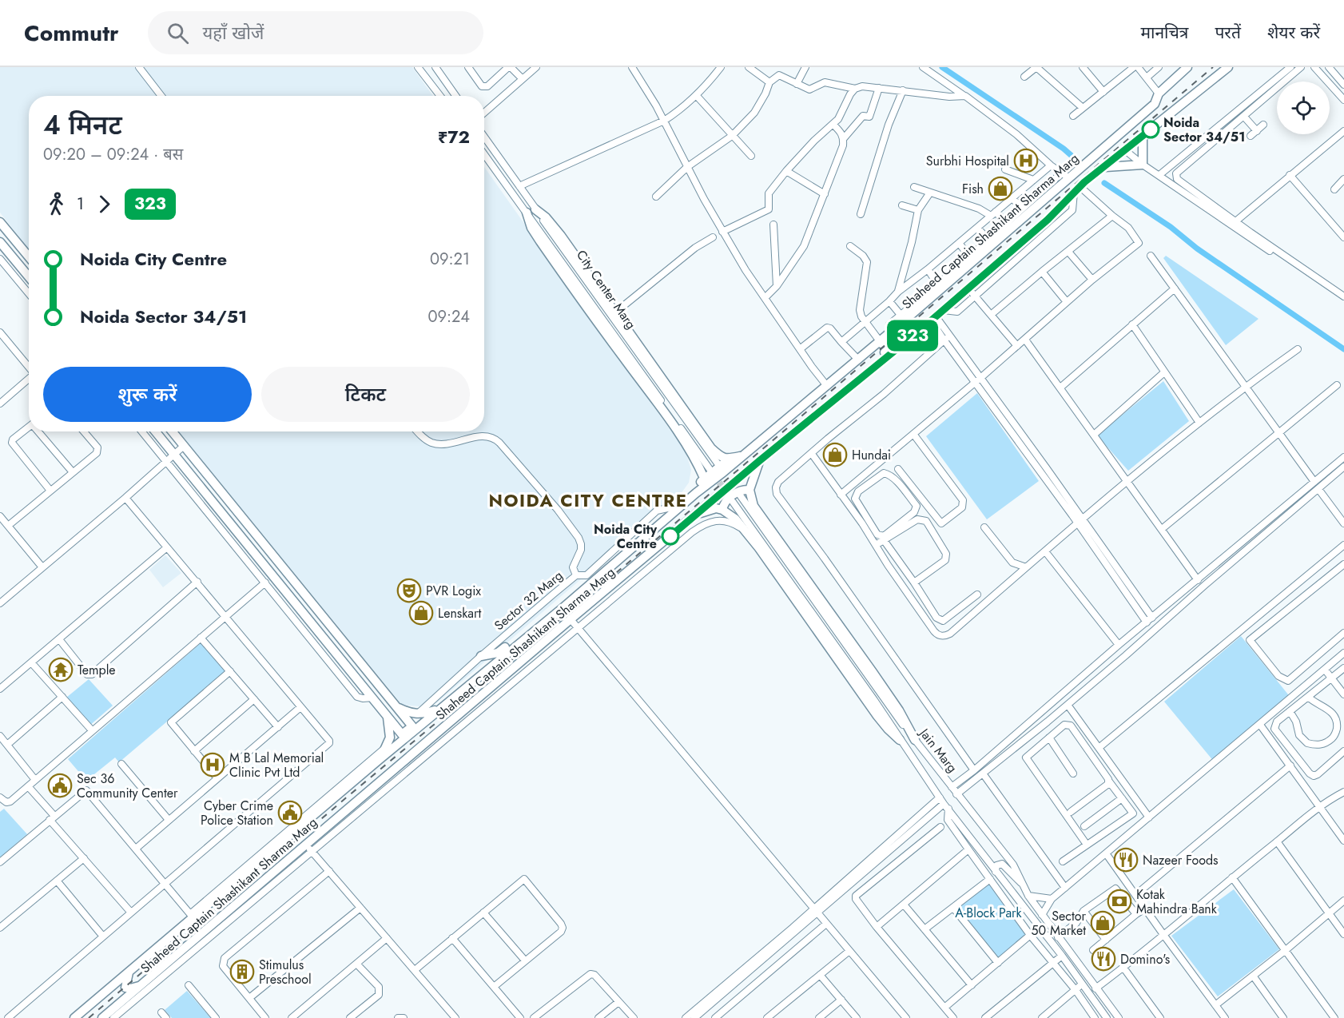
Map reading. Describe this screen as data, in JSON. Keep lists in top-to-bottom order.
{
  "streets": {
    "main road": ["Shaheed Captain Shashikant Sharma Marg"],
    "street": ["City Center Marg", "Sector 32 Marg", "Jain Marg"]
  },
  "crossings": [
    ["Shaheed Captain Shashikant Sharma Marg", "Sector 32 Marg"]
  ],
  "districts": ["NOIDA CITY CENTRE"],
  "parks": ["A-Block Park"],
  "places": {
    "other": ["Noida Sector 34/51", "Noida City Centre"],
    "hospital": ["Surbhi Hospital", "M B Lal Memorial Clinic Pvt Ltd"],
    "shop": [
      "Fish",
      "Hundai",
      "Lenskart",
      "Sector 50 Market"
    ],
    "theatre": ["PVR Logix"],
    "temple": ["Temple"],
    "public building": ["Sec 36 Community Center", "Cyber Crime Police Station"],
    "restaurant": ["Nazeer Foods", "Domino's"],
    "bank": ["Kotak Mahindra Bank"],
    "building": ["Stimulus Preschool"]
  },
  "lines": ["bus line 323"],
  "page": {
    "header": "Commutr",
    "search": "यहाँ खोजें",
    "nav": ["मानचित्र", "परतें", "शेयर करें"],
    "on_map": "323",
    "heading": ["4 मिनट", "09:20 – 09:24 · बस", "₹72"],
    "legs": ["1", "323"],
    "list": [
      {
        "name": "Noida City Centre",
        "value": "09:21"
      },
      {
        "name": "Noida Sector 34/51",
        "value": "09:24"
      }
    ],
    "buttons": ["शुरू करें", "टिकट"]
  }
}
